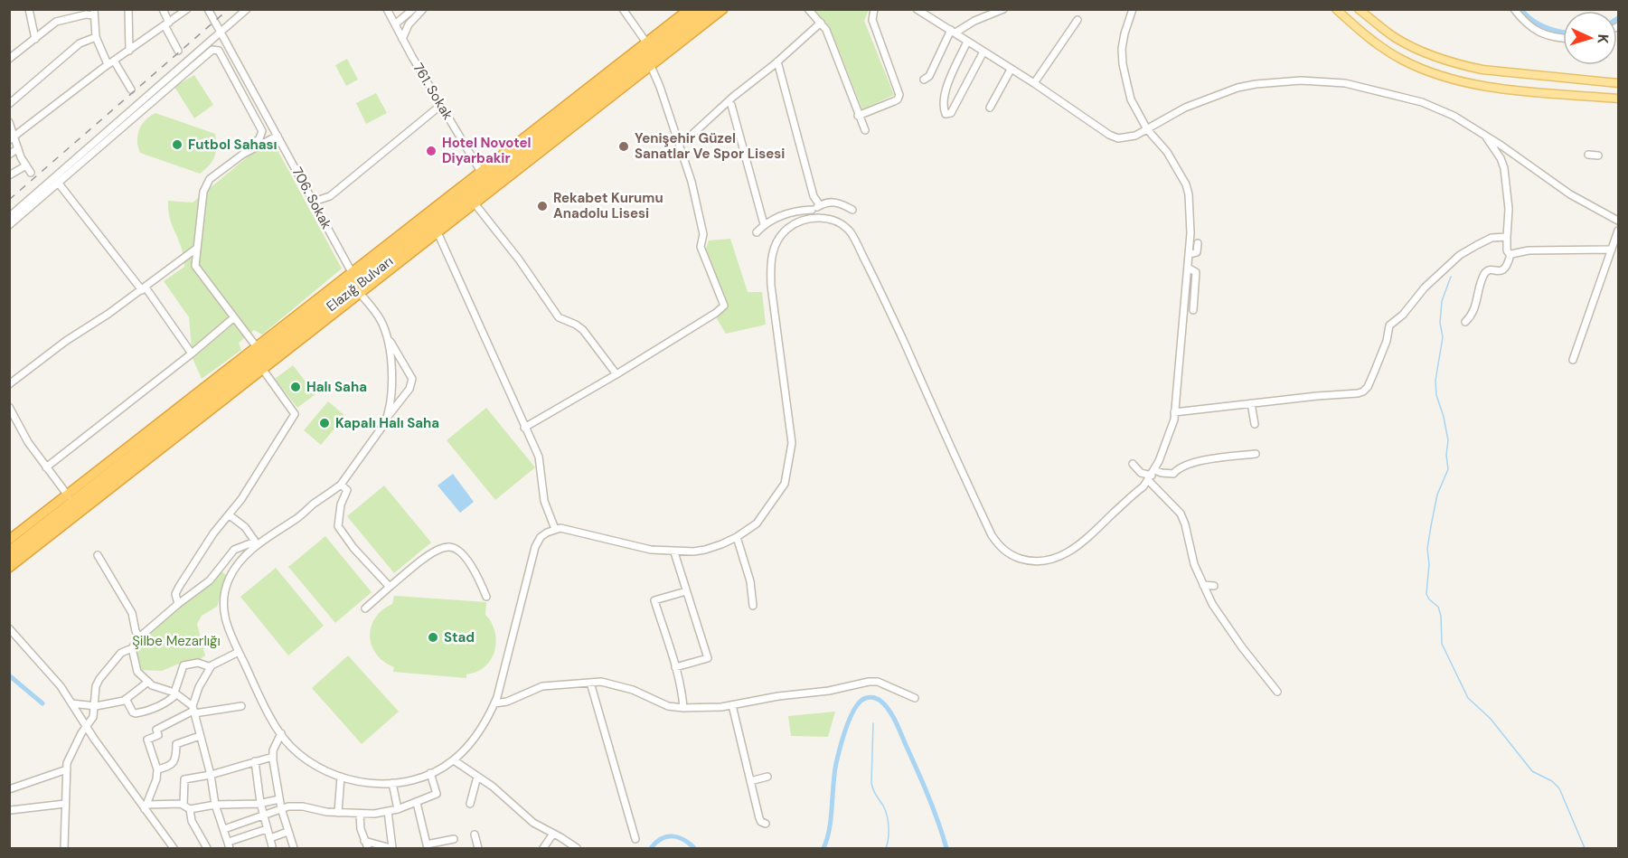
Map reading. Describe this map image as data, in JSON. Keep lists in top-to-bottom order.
{
  "streets": {
    "highway": ["Elazığ Bulvarı"],
    "street": ["761. Sokak", "706. Sokak"]
  },
  "parks": ["Şilbe Mezarlığı"],
  "places": [
    "Futbol Sahası",
    "Yenişehir Güzel Sanatlar Ve Spor Lisesi",
    "Hotel Novotel Diyarbakir",
    "Rekabet Kurumu Anadolu Lisesi",
    "Halı Saha",
    "Kapalı Halı Saha",
    "Stad"
  ],
  "north": "right"
}
